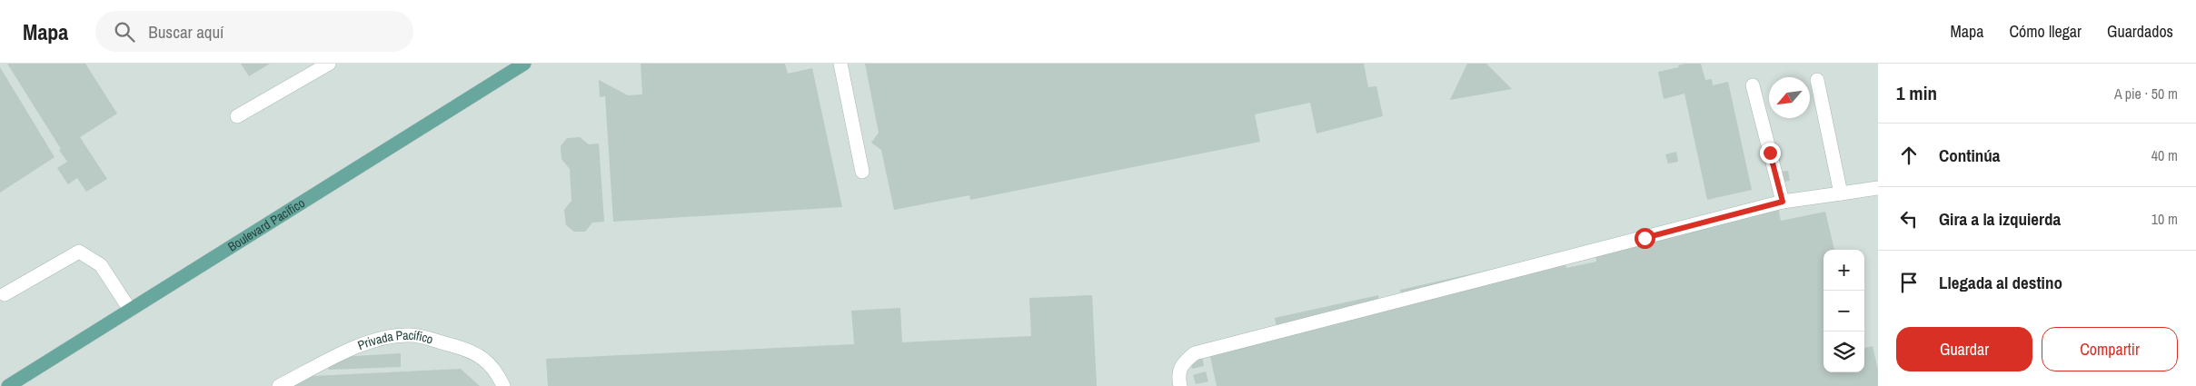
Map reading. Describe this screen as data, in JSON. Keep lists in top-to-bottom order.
{
  "streets": {
    "main road": ["Boulevard Pacífico"],
    "lane": ["Privada Pacífico"]
  },
  "north": "bottom left",
  "page": {
    "header": "Mapa",
    "search": "Buscar aquí",
    "nav": ["Mapa", "Cómo llegar", "Guardados"],
    "heading": ["1 min", "A pie · 50 m"],
    "list": [
      ["Continúa", "40 m"],
      ["Gira a la izquierda", "10 m"],
      "Llegada al destino"
    ],
    "map_buttons": ["+", "−"],
    "buttons": ["Guardar", "Compartir"]
  }
}
